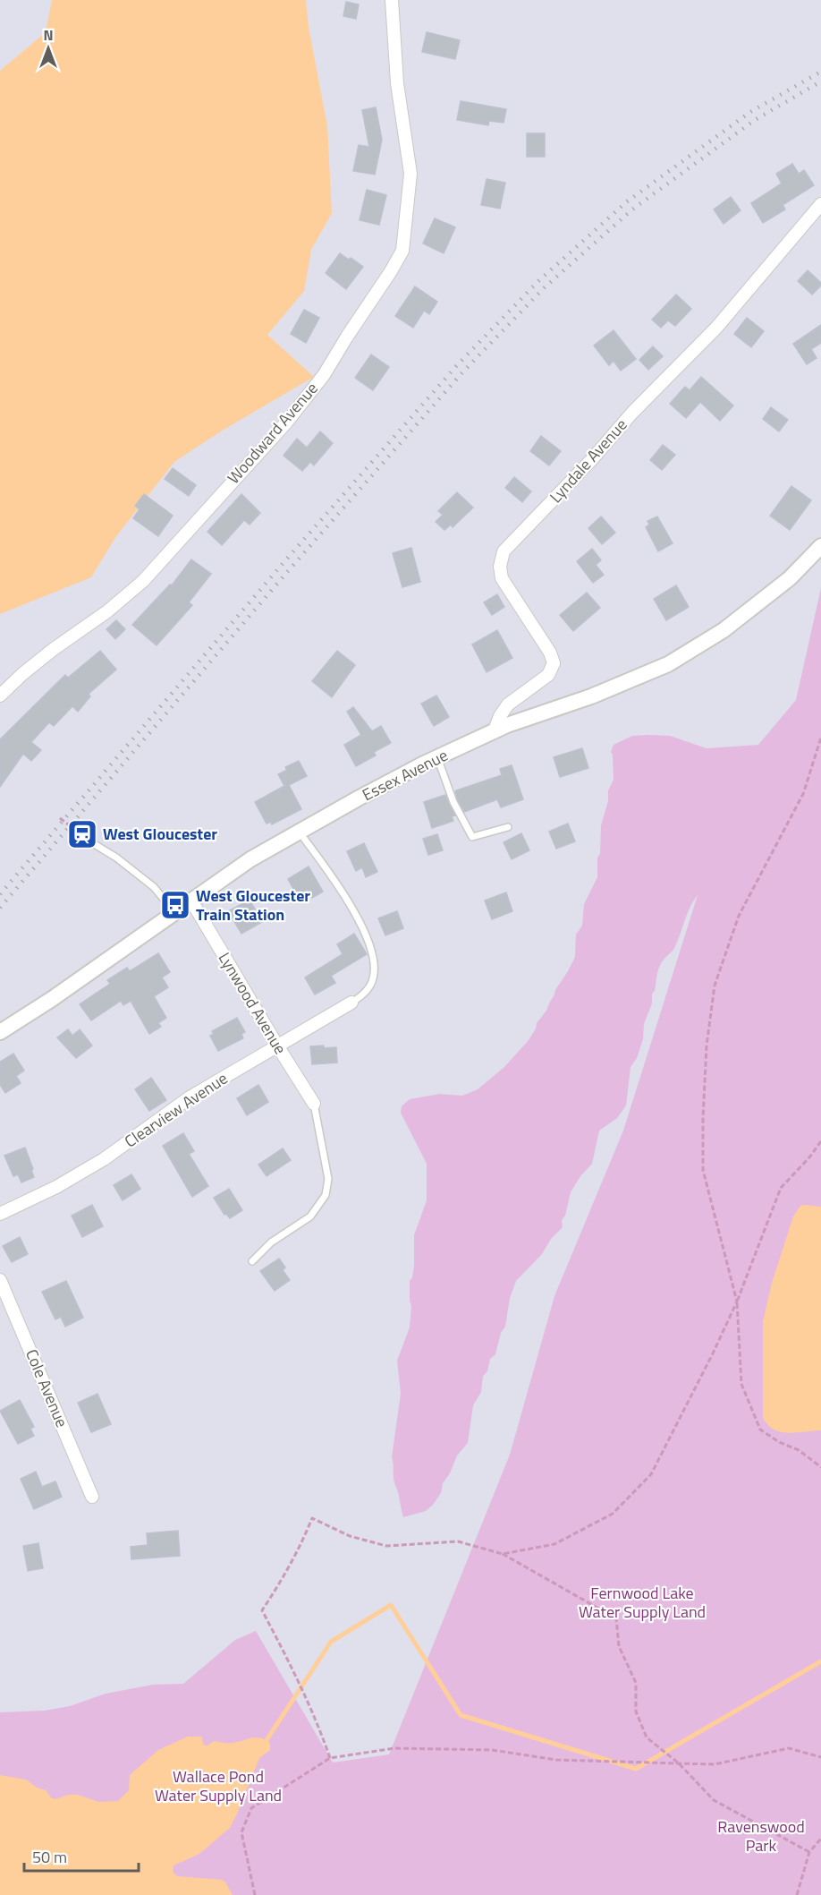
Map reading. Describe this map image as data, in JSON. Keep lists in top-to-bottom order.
{
  "streets": {
    "street": [
      "Woodward Avenue",
      "Lyndale Avenue",
      "Essex Avenue",
      "Lynwood Avenue",
      "Clearview Avenue",
      "Cole Avenue"
    ]
  },
  "crossings": [
    ["Lyndale Avenue", "Essex Avenue"],
    ["Essex Avenue", "Lynwood Avenue"],
    ["Lynwood Avenue", "Clearview Avenue"]
  ],
  "parks": ["Fernwood Lake Water Supply Land", "Wallace Pond Water Supply Land", "Ravenswood Park"],
  "places": {
    "station": ["West Gloucester"],
    "bus stop": ["West Gloucester Train Station"]
  },
  "scale_bar": "50 m",
  "north": "top"
}
